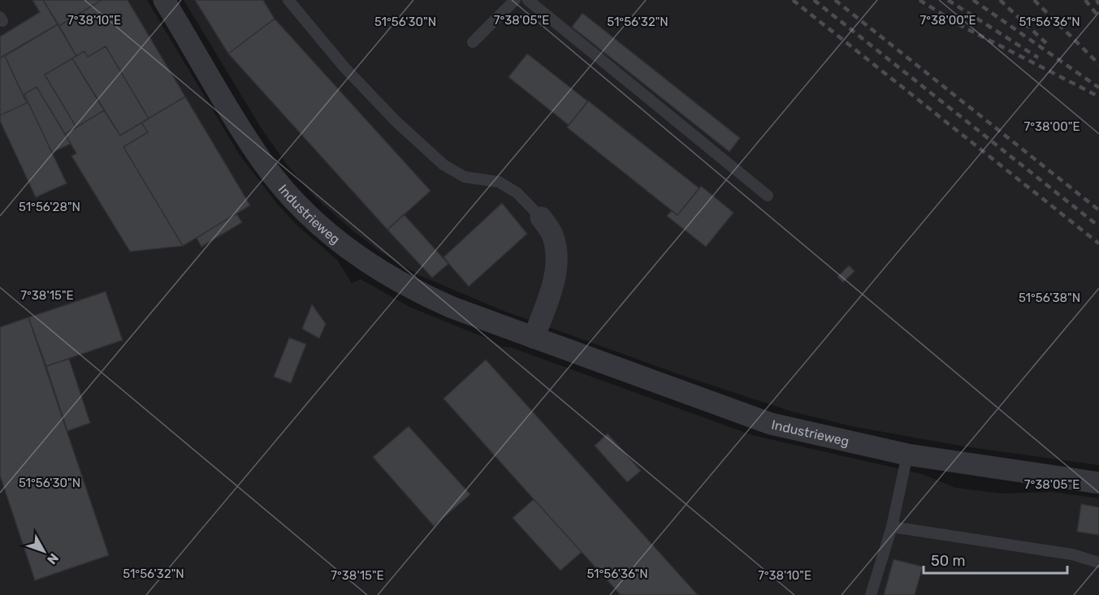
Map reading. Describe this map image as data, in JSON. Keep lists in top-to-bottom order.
{
  "streets": {
    "street": ["Industrieweg"]
  },
  "scale_bar": "50 m",
  "north": "bottom right",
  "coordinates": [
    "7°38'10\"E",
    "7°38'05\"E",
    "7°38'00\"E",
    "51°56'30\"N",
    "51°56'32\"N",
    "51°56'36\"N",
    "51°56'28\"N",
    "7°38'15\"E",
    "51°56'38\"N"
  ]
}
